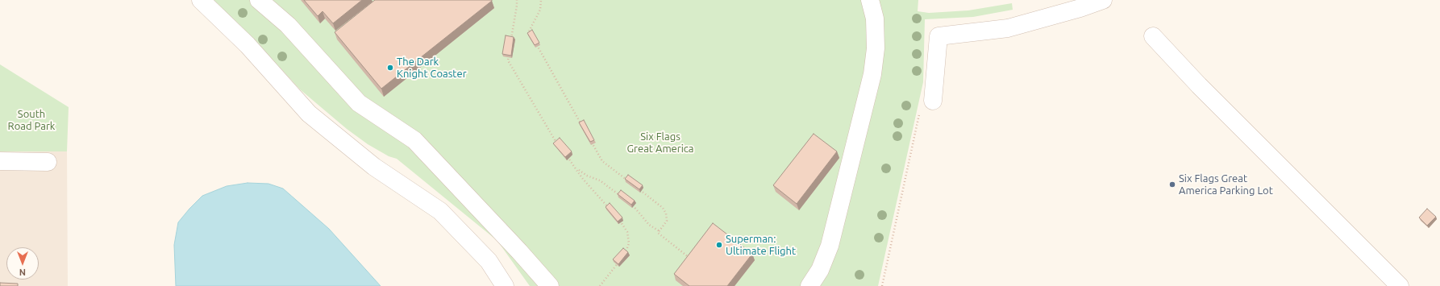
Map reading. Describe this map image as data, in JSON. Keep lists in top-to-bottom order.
{
  "parks": ["South Road Park", "Six Flags Great America"],
  "places": ["The Dark Knight Coaster", "Six Flags Great America Parking Lot", "Superman: Ultimate Flight"],
  "north": "bottom"
}
